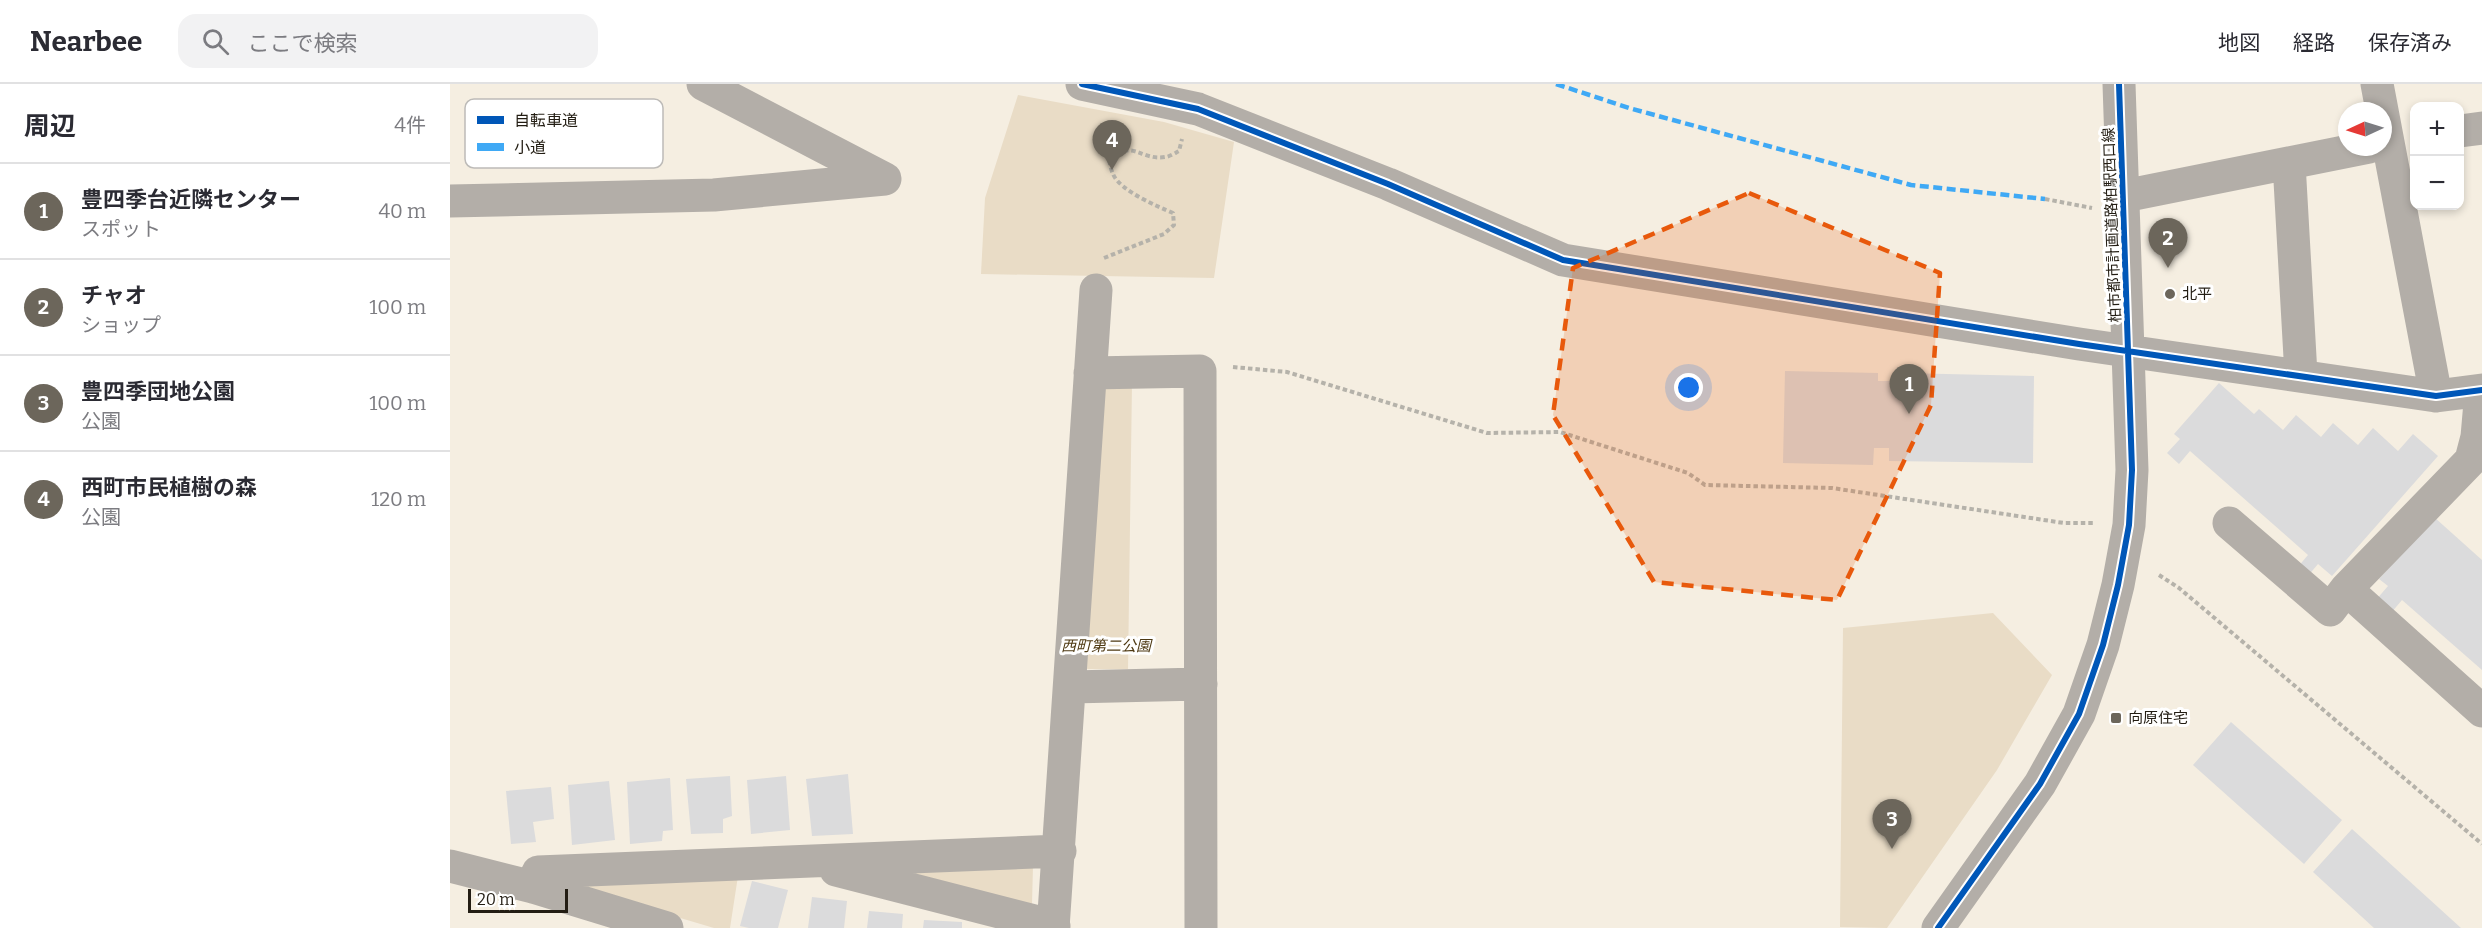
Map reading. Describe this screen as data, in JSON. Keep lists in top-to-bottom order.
{
  "streets": {
    "street": ["柏市都市計画道路柏駅西口線"]
  },
  "parks": ["西町第二公園"],
  "places": {
    "other": ["北平"],
    "transit": ["向原住宅"]
  },
  "legend": ["自転車道", "小道"],
  "scale_bar": "20 m",
  "north": "left",
  "page": {
    "header": "Nearbee",
    "search": "ここで検索",
    "nav": ["地図", "経路", "保存済み"],
    "heading": ["周辺", "4件"],
    "map_buttons": ["+", "−"],
    "pins": [
      "4",
      "2",
      "1",
      "3"
    ],
    "list": [
      {
        "mark": "1",
        "name": "豊四季台近隣センター",
        "note": "スポット",
        "value": "40 m"
      },
      {
        "mark": "2",
        "name": "チャオ",
        "note": "ショップ",
        "value": "100 m"
      },
      {
        "mark": "3",
        "name": "豊四季団地公園",
        "note": "公園",
        "value": "100 m"
      },
      {
        "mark": "4",
        "name": "西町市民植樹の森",
        "note": "公園",
        "value": "120 m"
      }
    ],
    "scale": "20 m"
  }
}
